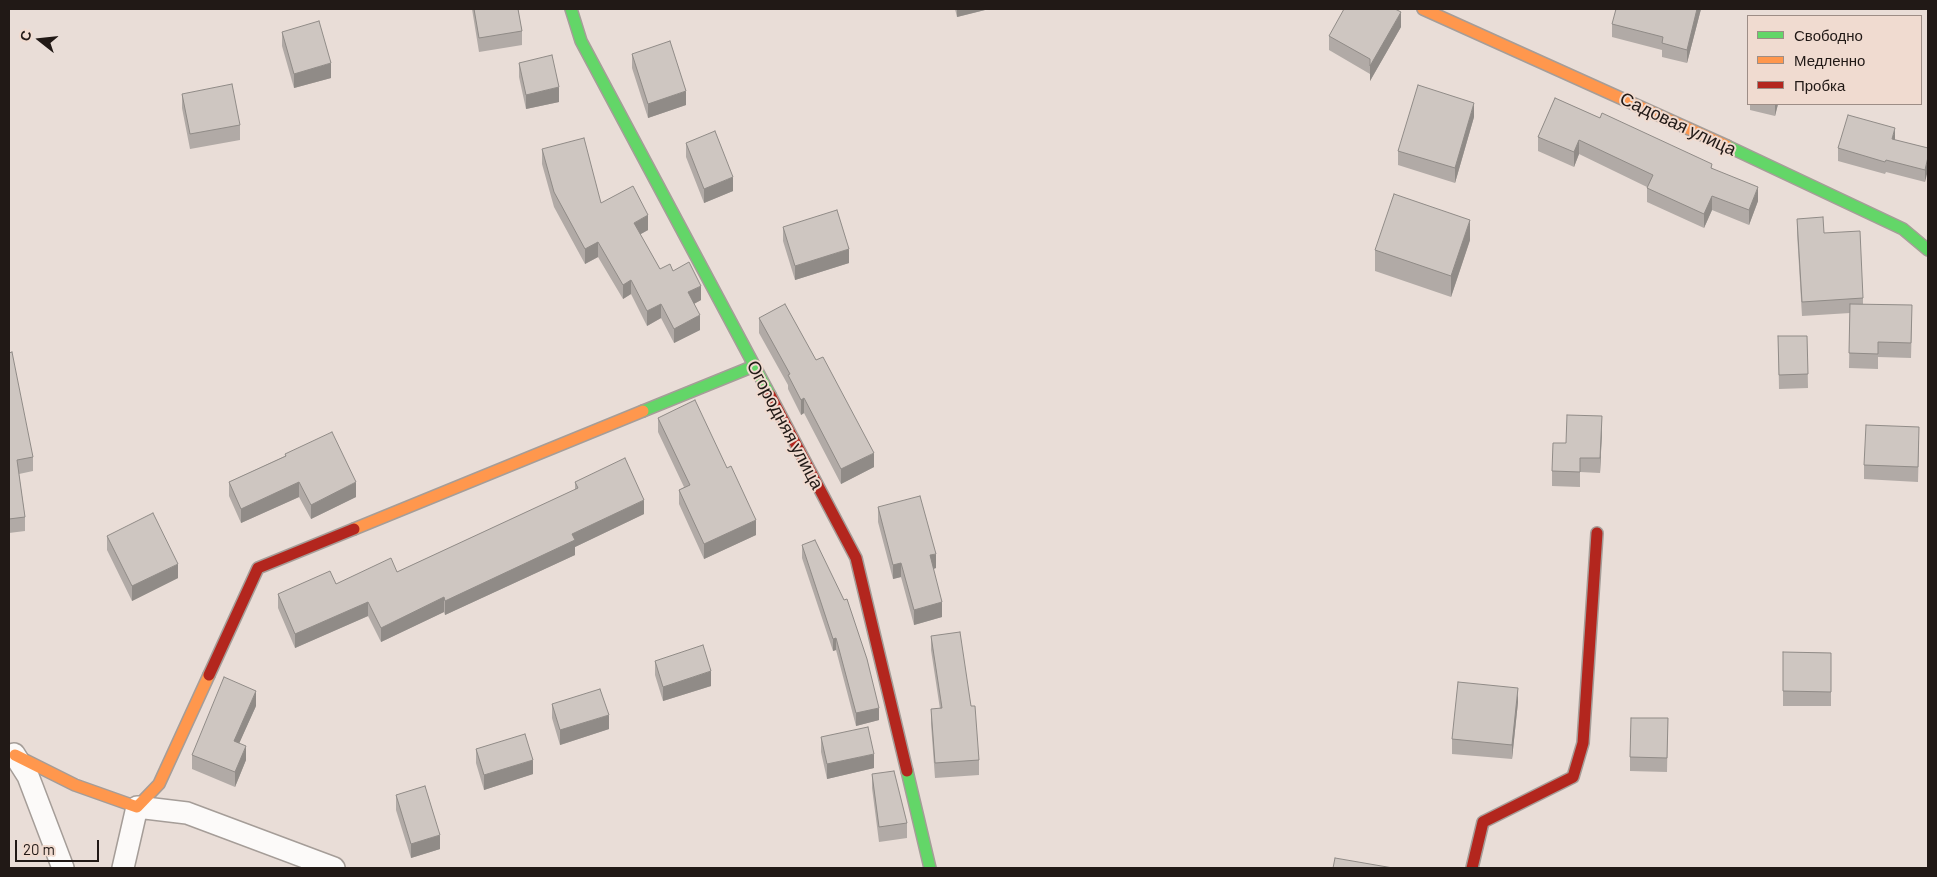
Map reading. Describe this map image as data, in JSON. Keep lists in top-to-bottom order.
{
  "streets": {
    "street": ["Садовая улица", "Огородняя улица"]
  },
  "legend": ["Свободно", "Медленно", "Пробка"],
  "scale_bar": "20 m",
  "north": "left"
}
